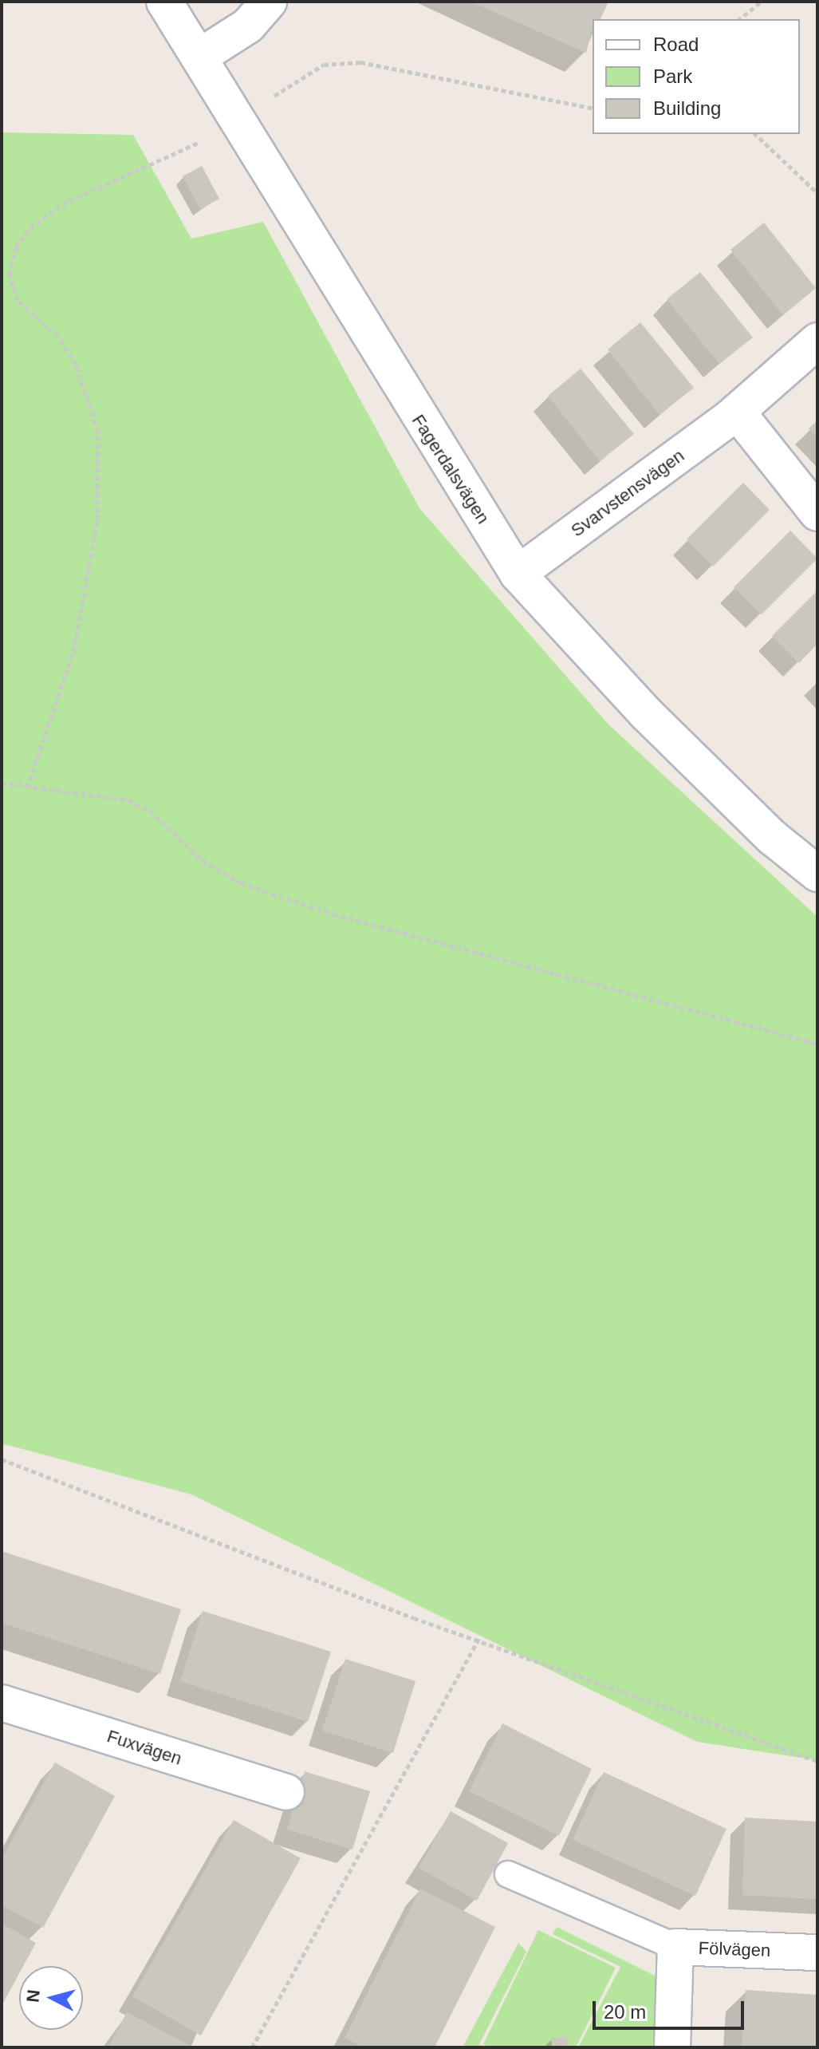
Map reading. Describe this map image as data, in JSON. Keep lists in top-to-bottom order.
{
  "streets": {
    "street": [
      "Fagerdalsvägen",
      "Svarvstensvägen",
      "Fuxvägen",
      "Fölvägen"
    ]
  },
  "crossings": [
    ["Fagerdalsvägen", "Svarvstensvägen"]
  ],
  "legend": ["Road", "Park", "Building"],
  "scale_bar": "20 m",
  "north": "left"
}
